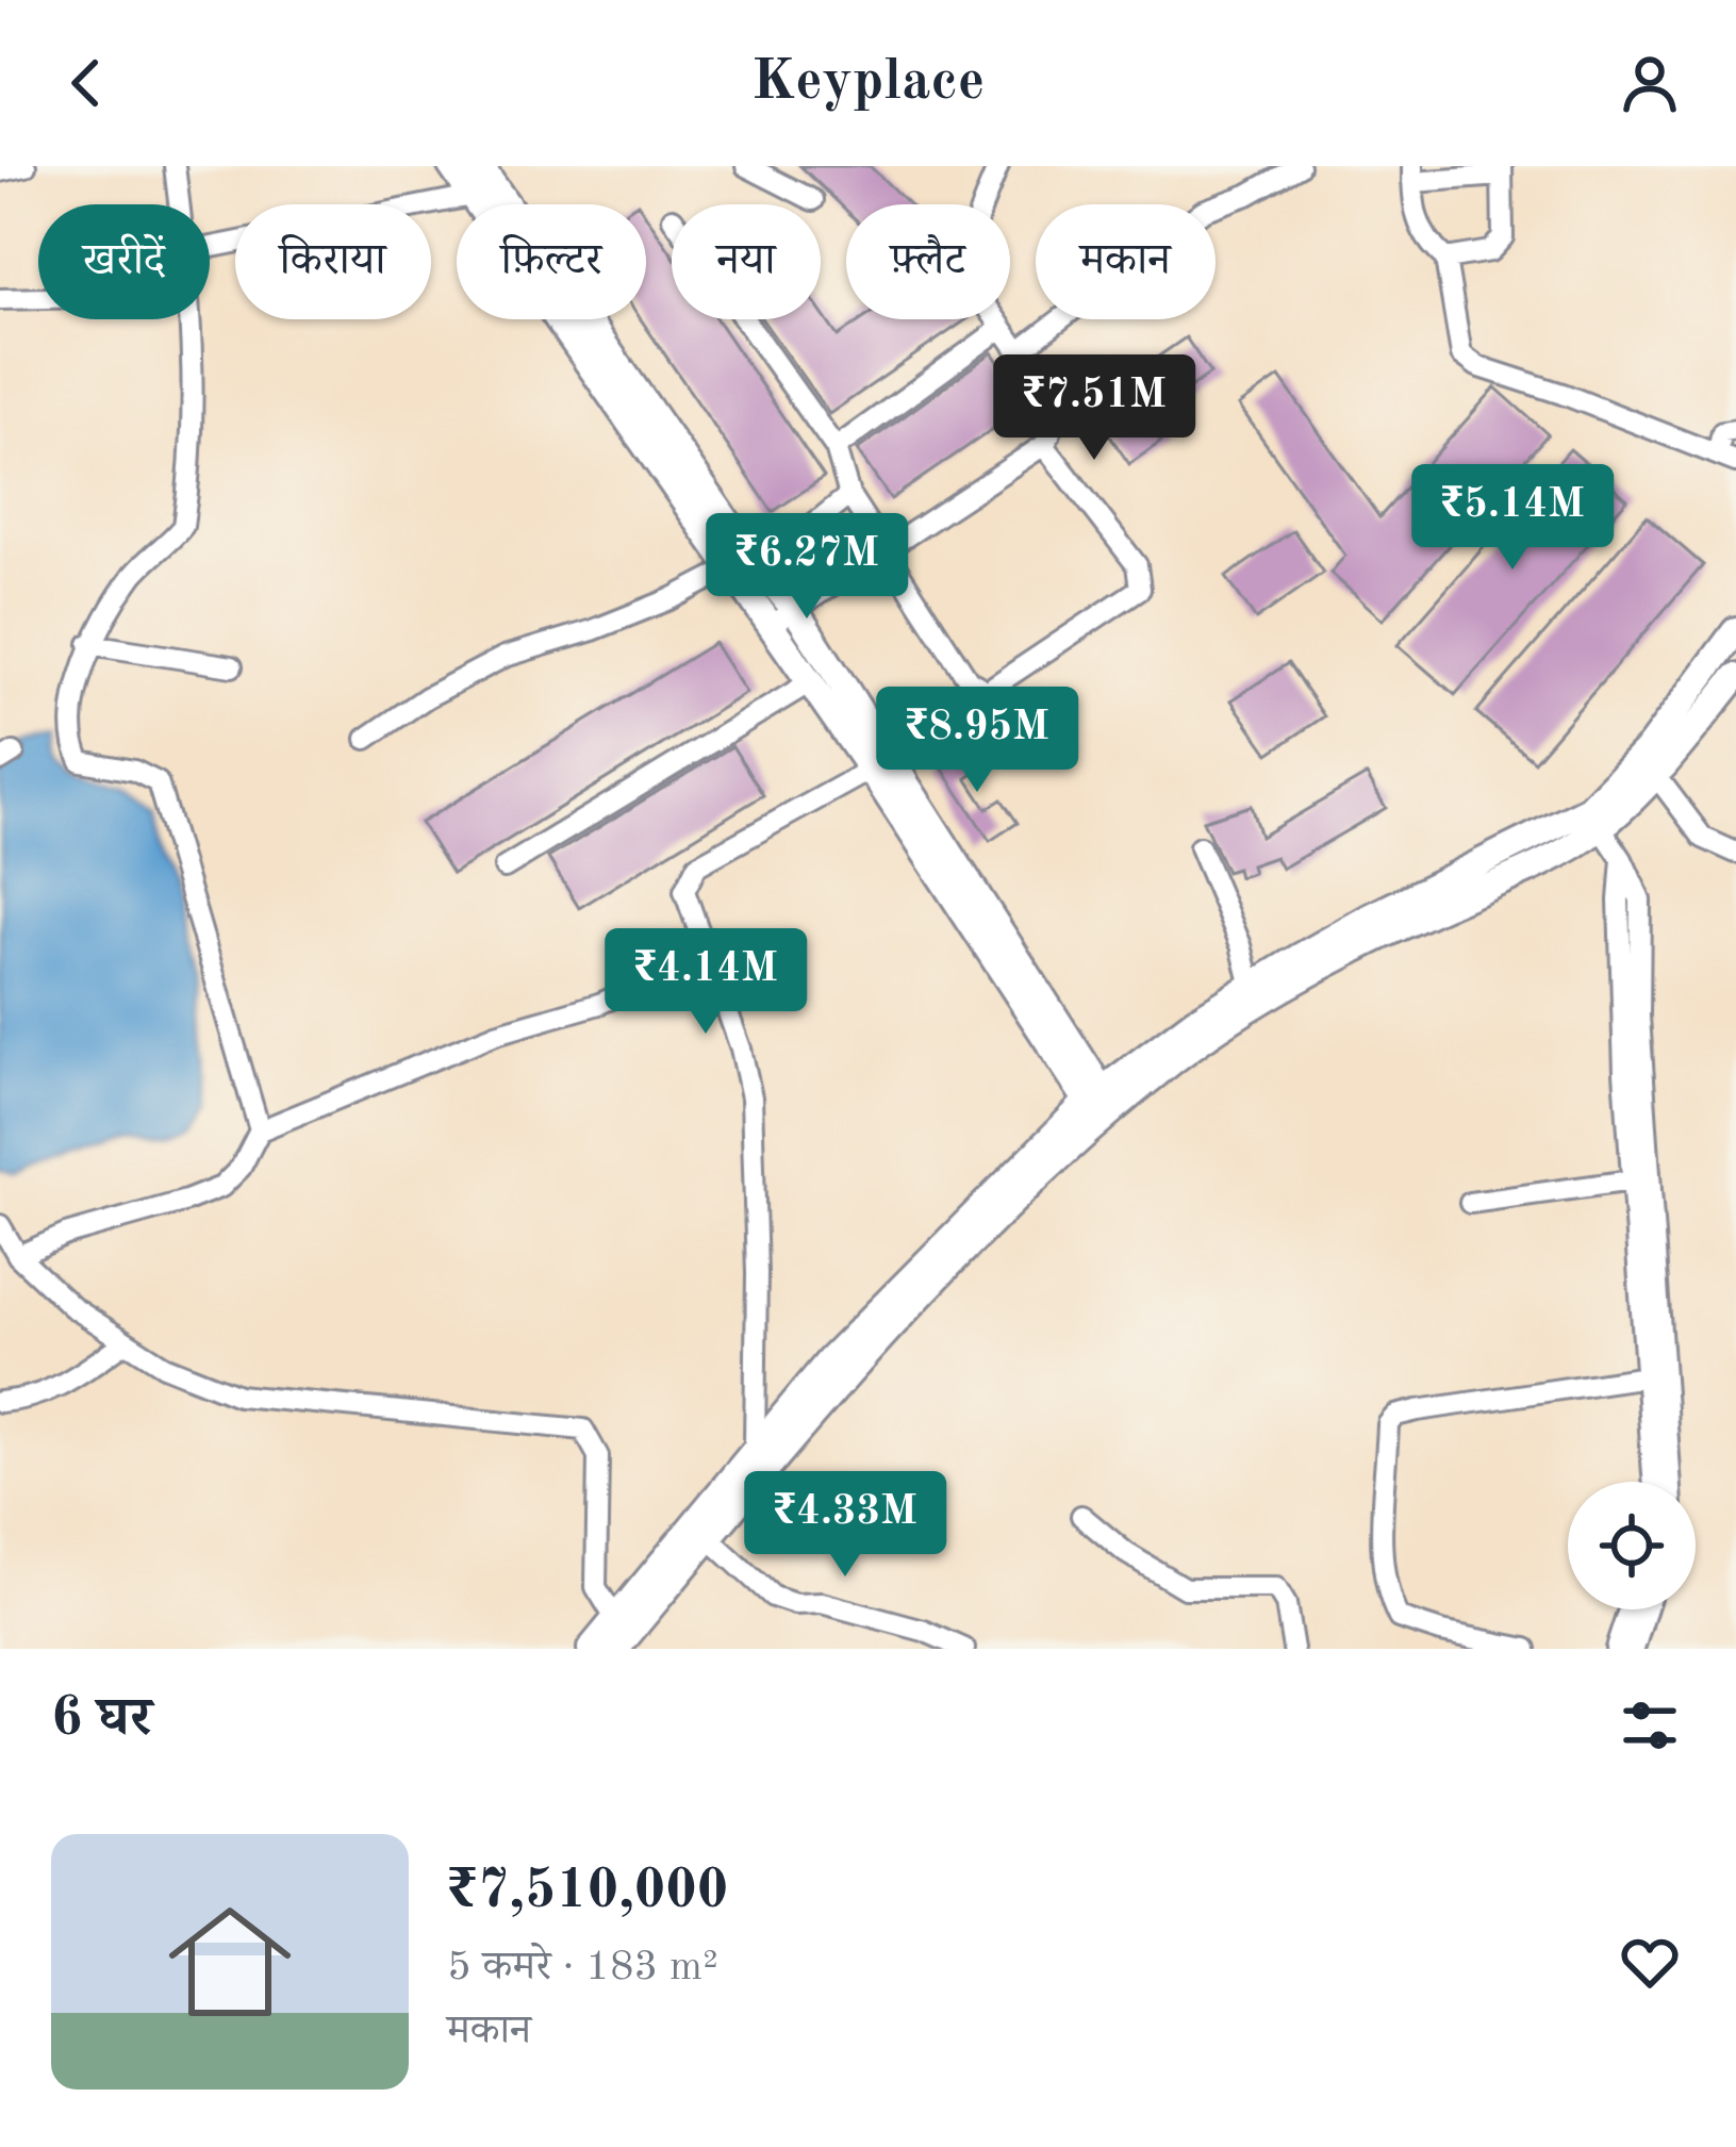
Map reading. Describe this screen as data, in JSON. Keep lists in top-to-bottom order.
{
  "page": {
    "header": "Keyplace",
    "chip": [
      "खरीदें",
      "किराया",
      "फ़िल्टर",
      "नया",
      "फ़्लैट",
      "मकान"
    ],
    "price": [
      "₹7.51M",
      "₹5.14M",
      "₹6.27M",
      "₹8.95M",
      "₹4.14M",
      "₹4.33M"
    ],
    "heading": "6 घर",
    "list": [
      {
        "name": "₹7,510,000",
        "note": "5 कमरे · 183 m² · मकान"
      }
    ]
  }
}
